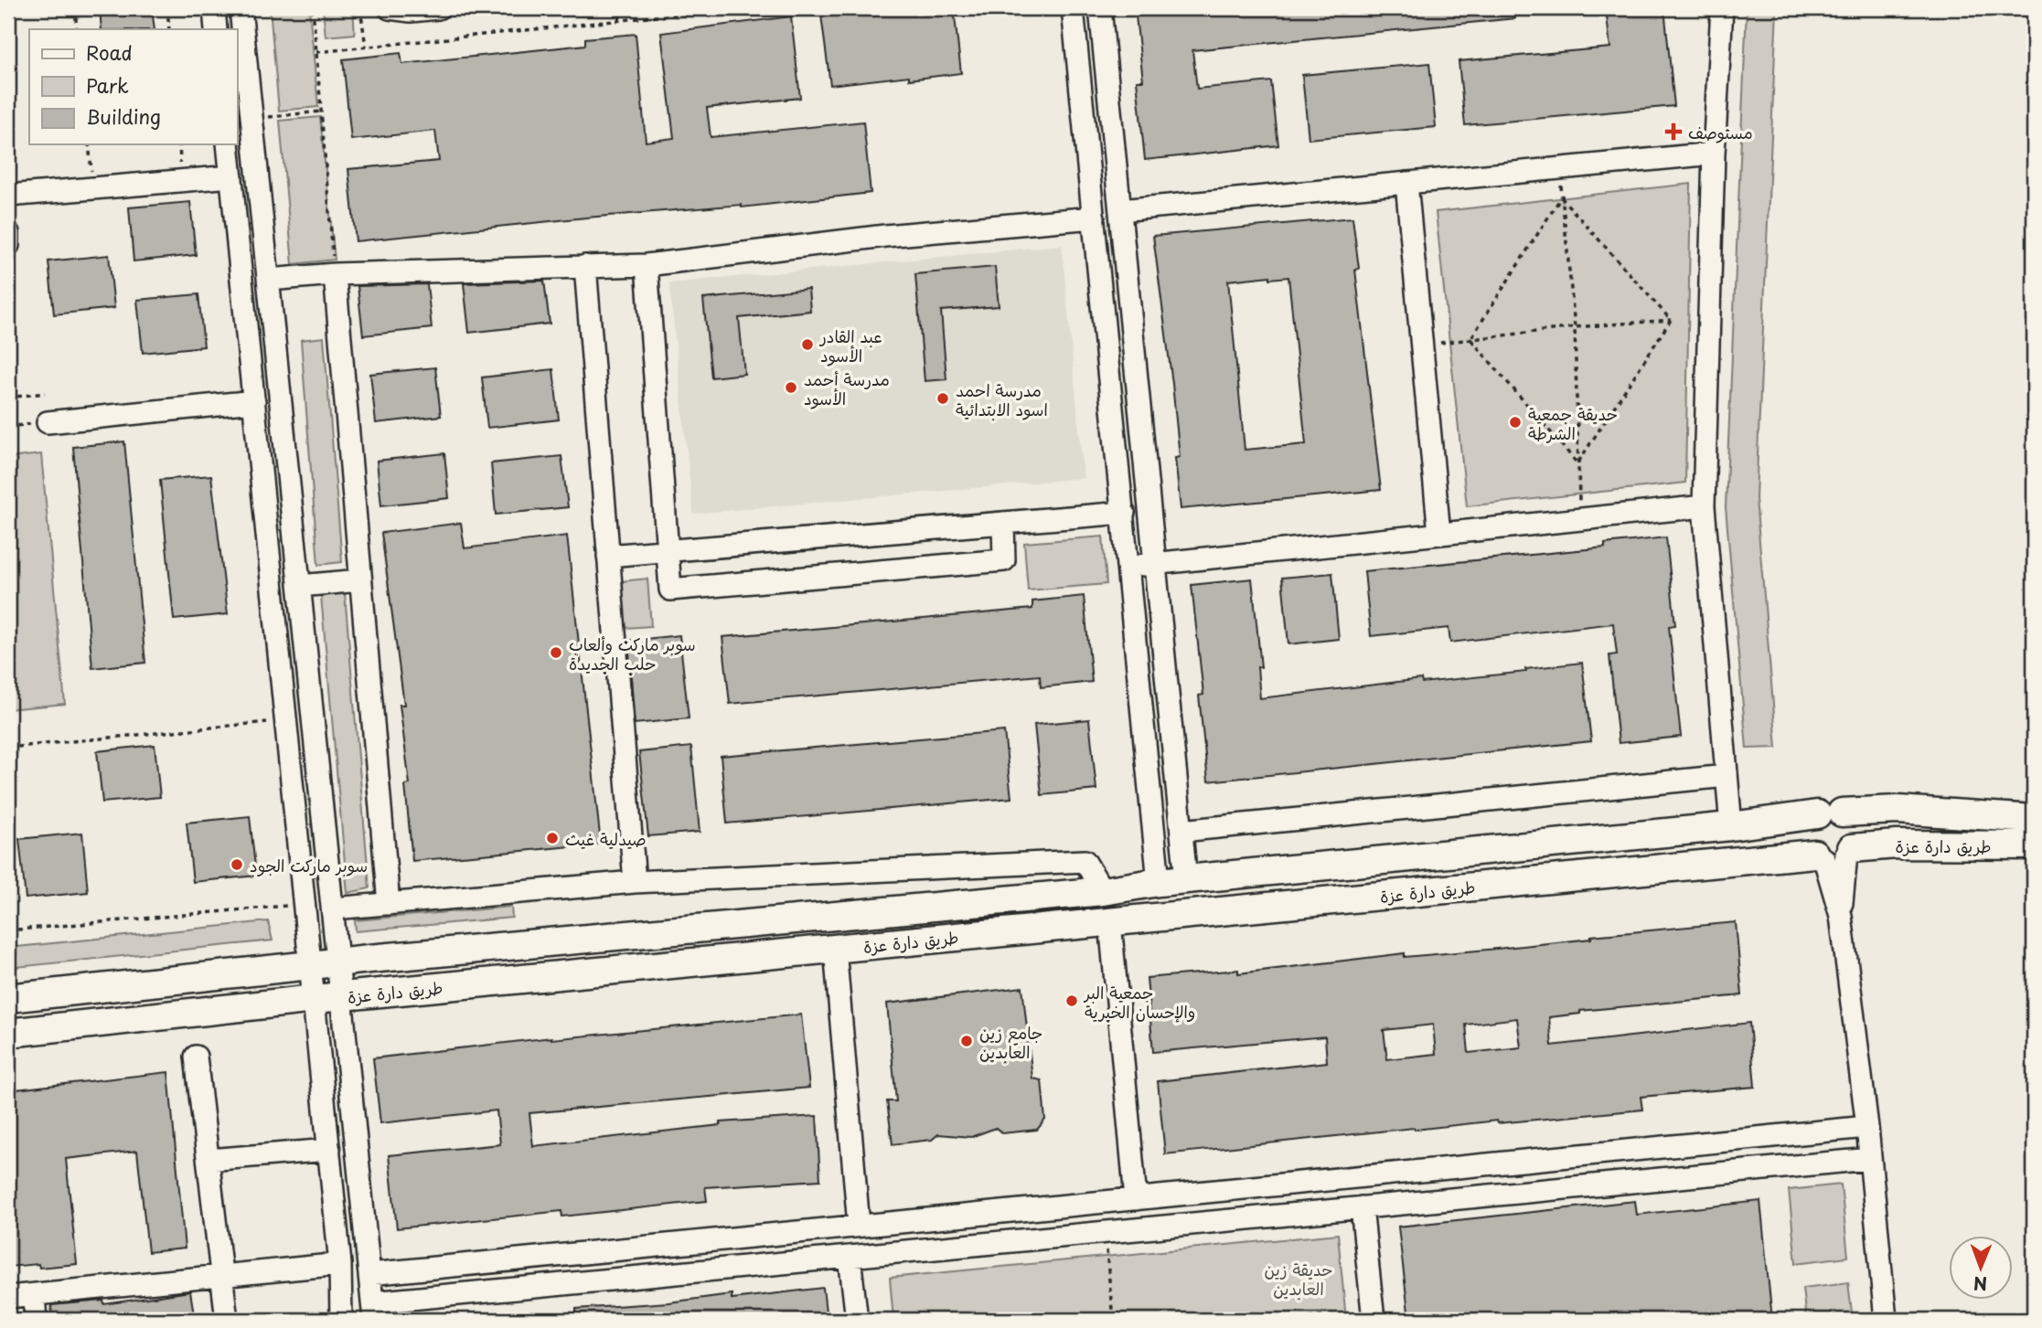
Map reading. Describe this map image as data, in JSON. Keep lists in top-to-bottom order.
{
  "streets": {
    "main road": ["طريق دارة عزة"]
  },
  "parks": ["حديقة زين العابدين"],
  "places": {
    "health": ["مستوصف"],
    "other": [
      "عبد القادر الأسود",
      "مدرسة أحمد الأسود",
      "مدرسة احمد اسود الابتدائية",
      "حديقة جمعية الشرطة",
      "سوبر ماركت وألعاب حلب الجديدة",
      "صيدلية غيث",
      "سوبر ماركت الجود",
      "جمعية البر والإحسان الخيرية",
      "جامع زين العابدين"
    ]
  },
  "legend": ["Road", "Park", "Building"],
  "north": "bottom"
}
